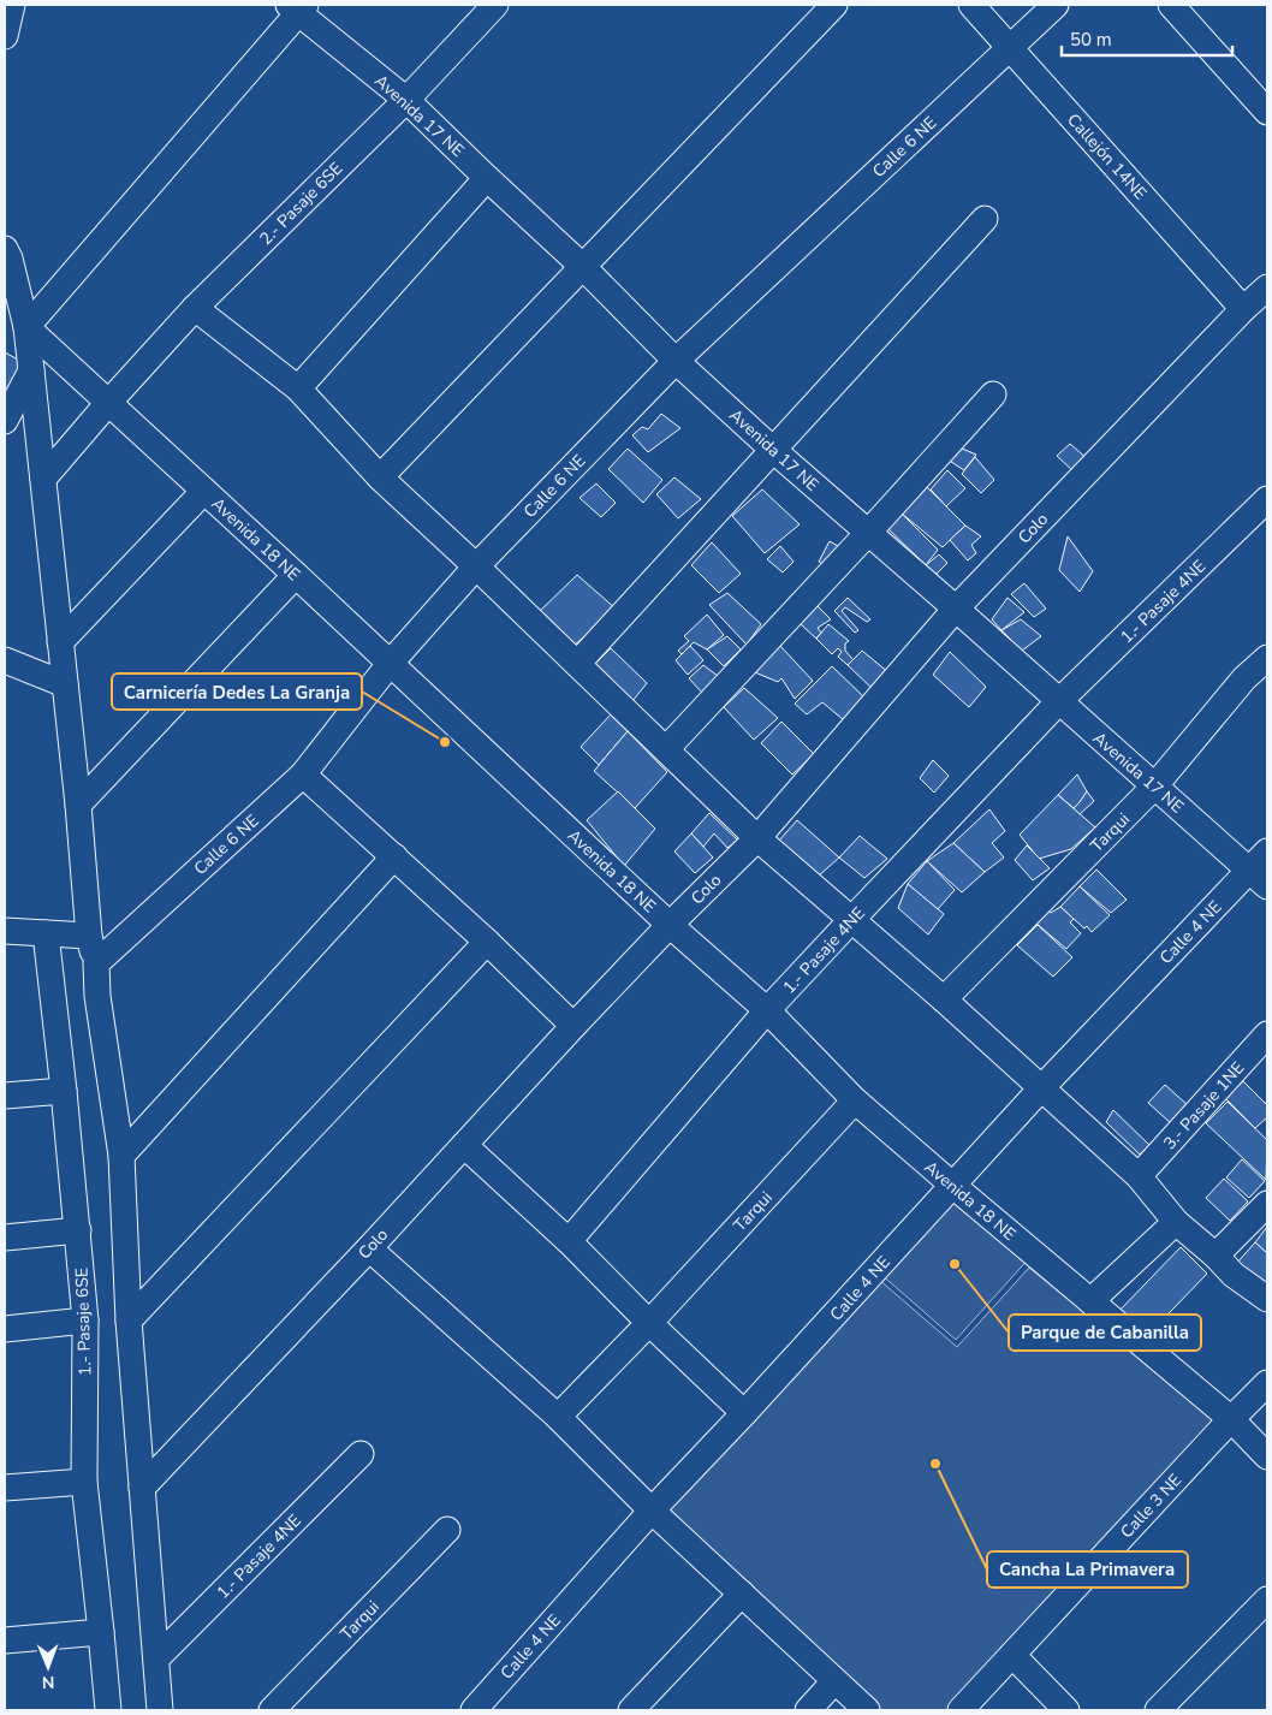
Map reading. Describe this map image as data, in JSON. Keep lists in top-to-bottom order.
{
  "streets": {
    "street": [
      "Avenida 17 NE",
      "Calle 6 NE",
      "Callejón 14NE",
      "2.- Pasaje 6SE",
      "Colo",
      "Avenida 18 NE",
      "1.- Pasaje 4NE",
      "Tarqui",
      "Calle 4 NE",
      "3.- Pasaje 1NE",
      "1.- Pasaje 6SE",
      "Calle 3 NE"
    ]
  },
  "crossings": [
    ["Avenida 17 NE", "Calle 6 NE"],
    ["Avenida 17 NE", "2.- Pasaje 6SE"],
    ["Avenida 17 NE", "Colo"],
    ["Avenida 17 NE", "1.- Pasaje 4NE"],
    ["Avenida 17 NE", "Tarqui"],
    ["Avenida 17 NE", "Calle 4 NE"],
    ["Calle 6 NE", "Callejón 14NE"],
    ["Calle 6 NE", "Avenida 18 NE"],
    ["Callejón 14NE", "Colo"],
    ["2.- Pasaje 6SE", "Avenida 18 NE"],
    ["Colo", "Avenida 18 NE"],
    ["Avenida 18 NE", "1.- Pasaje 4NE"],
    ["Avenida 18 NE", "Tarqui"],
    ["Avenida 18 NE", "Calle 4 NE"],
    ["Avenida 18 NE", "Calle 3 NE"]
  ],
  "places": ["Carnicería Dedes La Granja", "Parque de Cabanilla", "Cancha La Primavera"],
  "scale_bar": "50 m",
  "north": "bottom"
}
